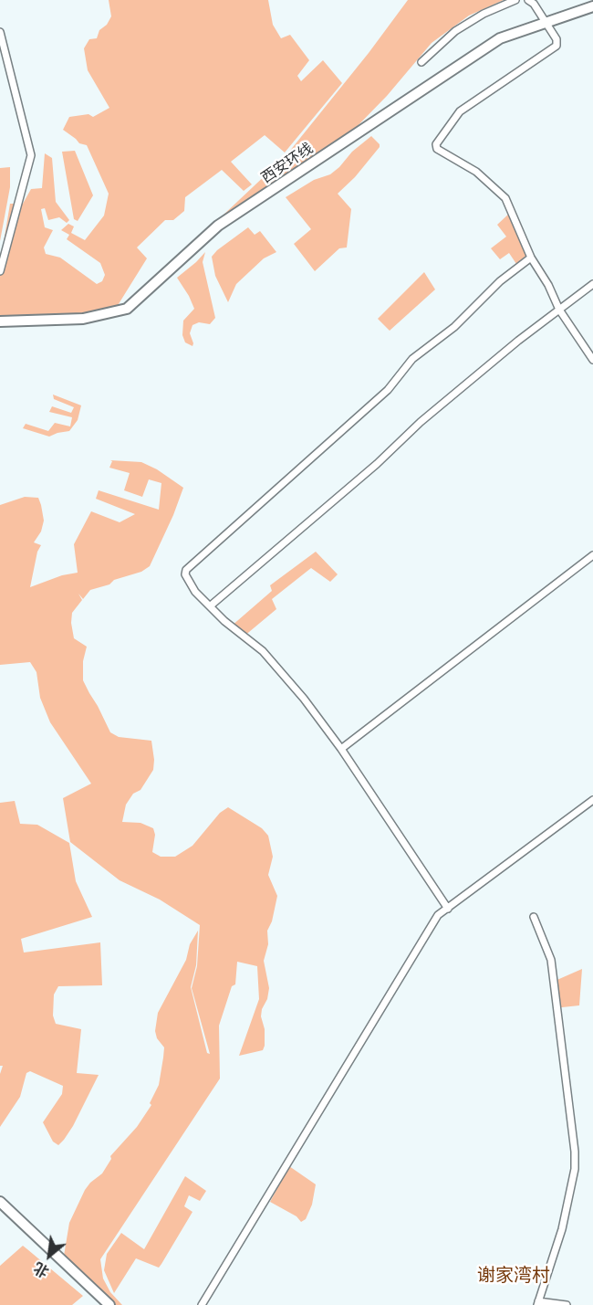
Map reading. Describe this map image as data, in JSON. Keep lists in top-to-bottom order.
{
  "streets": {
    "main road": ["西安环线"]
  },
  "districts": ["谢家湾村"],
  "north": "bottom left"
}
